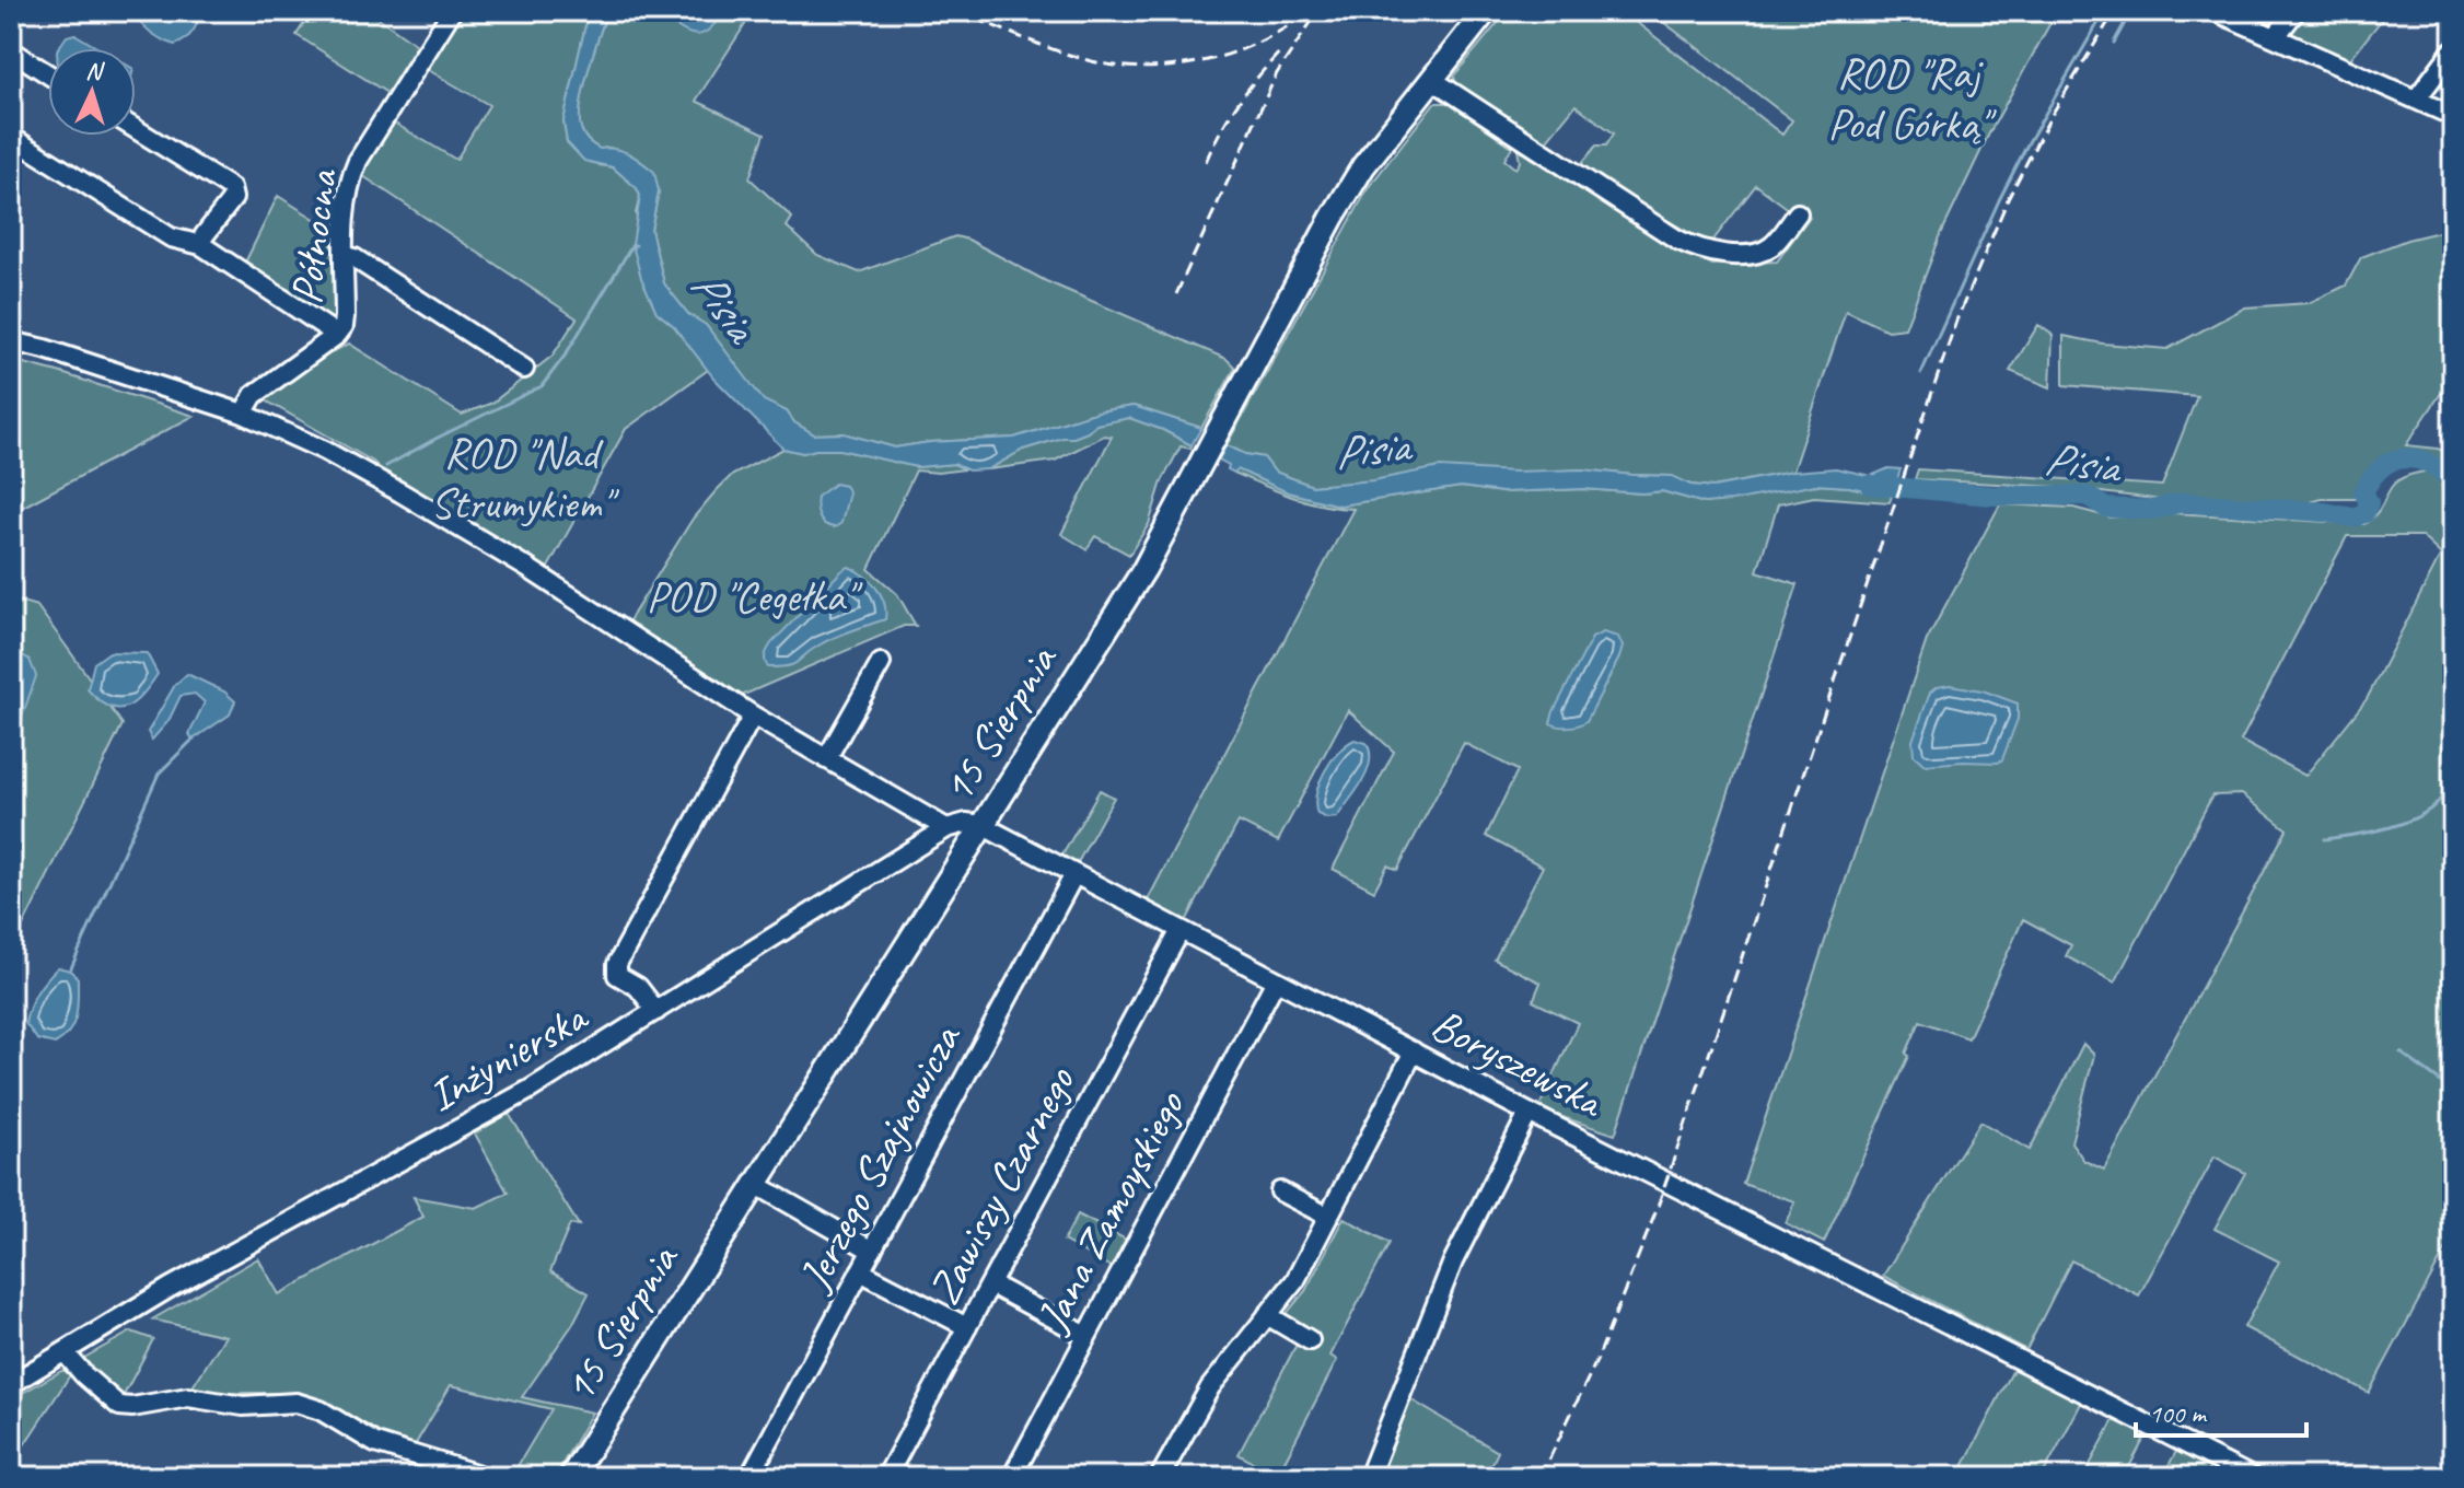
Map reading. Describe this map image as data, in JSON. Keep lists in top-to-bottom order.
{
  "streets": {
    "main road": ["15 Sierpnia"],
    "street": [
      "Północna",
      "Inżynierska",
      "Boryszewska",
      "Jerzego Szajnowicza",
      "Zawiszy Czarnego",
      "Jana Zamoyskiego"
    ]
  },
  "crossings": [
    ["15 Sierpnia", "Inżynierska"],
    ["15 Sierpnia", "Boryszewska"],
    ["Inżynierska", "Boryszewska"],
    ["Boryszewska", "Jerzego Szajnowicza"],
    ["Boryszewska", "Zawiszy Czarnego"],
    ["Boryszewska", "Jana Zamoyskiego"]
  ],
  "water": ["Pisia"],
  "parks": ["ROD \"Raj Pod Górką\"", "ROD \"Nad Strumykiem\"", "POD \"Cegełka\""],
  "scale_bar": "100 m",
  "north": "top"
}
